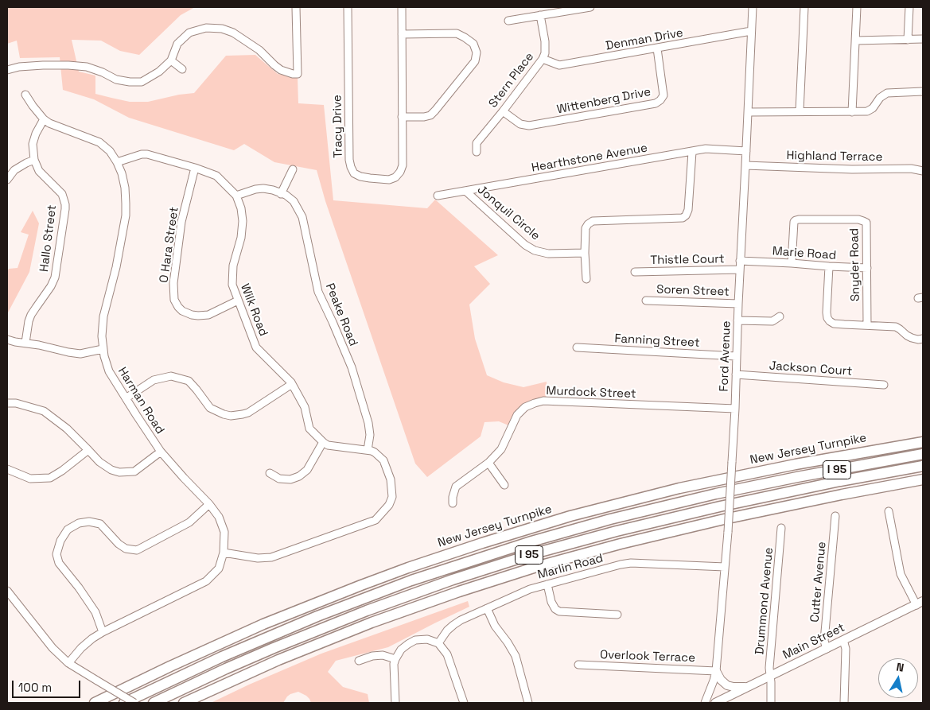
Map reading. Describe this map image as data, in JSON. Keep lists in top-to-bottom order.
{
  "streets": {
    "highway": ["New Jersey Turnpike", "I 95"],
    "main road": ["Main Street"],
    "street": [
      "Denman Drive",
      "Stern Place",
      "Wittenberg Drive",
      "Tracy Drive",
      "Highland Terrace",
      "Hearthstone Avenue",
      "Jonquil Circle",
      "Hallo Street",
      "O Hara Street",
      "Marie Road",
      "Thistle Court",
      "Snyder Road",
      "Soren Street",
      "Wilk Road",
      "Peake Road",
      "Fanning Street",
      "Ford Avenue",
      "Jackson Court",
      "Murdock Street",
      "Harman Road",
      "Marlin Road",
      "Cutter Avenue",
      "Drummond Avenue",
      "Overlook Terrace"
    ]
  },
  "crossings": [
    ["Denman Drive", "Stern Place"],
    ["Denman Drive", "Wittenberg Drive"],
    ["Denman Drive", "Ford Avenue"],
    ["Stern Place", "Wittenberg Drive"],
    ["Highland Terrace", "Ford Avenue"],
    ["Hearthstone Avenue", "Jonquil Circle"],
    ["Hearthstone Avenue", "Ford Avenue"],
    ["O Hara Street", "Wilk Road"],
    ["Marie Road", "Snyder Road"],
    ["Marie Road", "Ford Avenue"],
    ["Thistle Court", "Ford Avenue"],
    ["Soren Street", "Ford Avenue"],
    ["Wilk Road", "Peake Road"],
    ["Wilk Road", "Harman Road"],
    ["Fanning Street", "Ford Avenue"],
    ["Ford Avenue", "Jackson Court"],
    ["Ford Avenue", "Murdock Street"],
    ["Ford Avenue", "Marlin Road"],
    ["Ford Avenue", "Overlook Terrace"],
    ["Cutter Avenue", "Main Street"],
    ["Drummond Avenue", "Main Street"]
  ],
  "scale_bar": "100 m",
  "north": "top"
}
